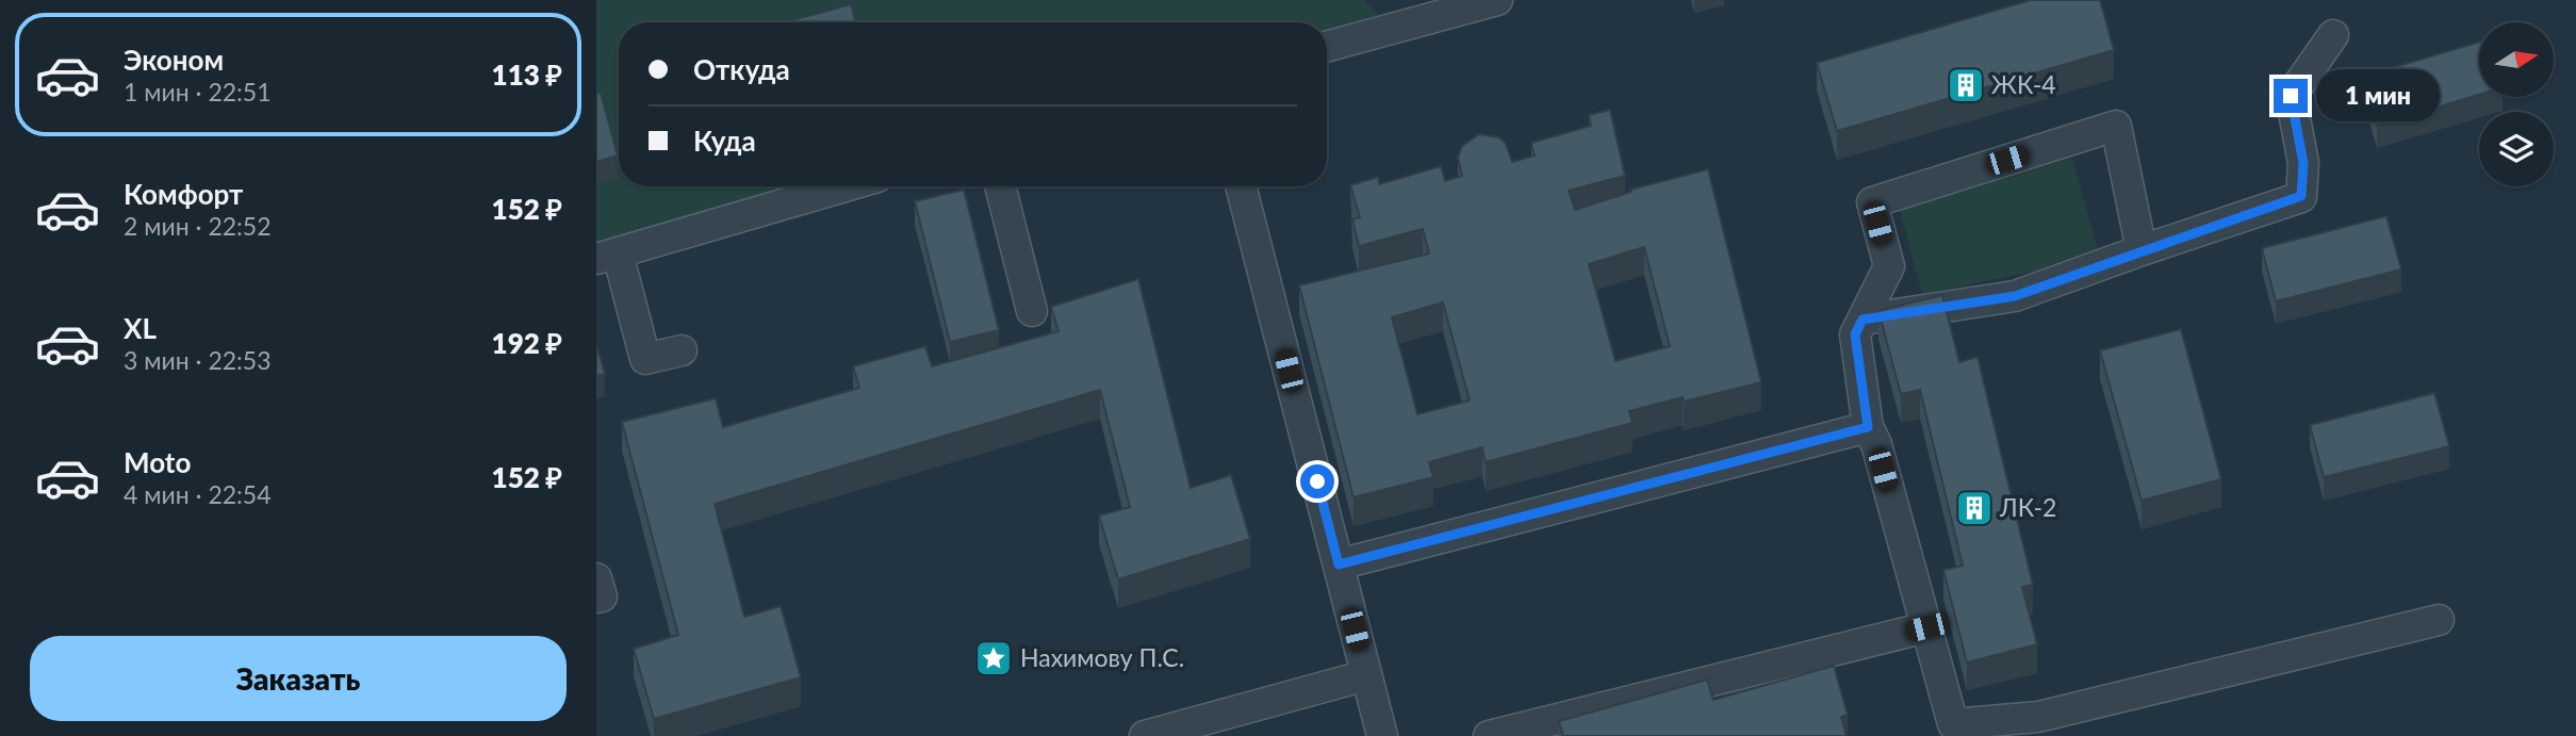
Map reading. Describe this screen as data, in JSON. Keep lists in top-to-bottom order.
{
  "places": {
    "building": ["ЖК-4", "ЛК-2"],
    "place": ["Нахимову П.С."]
  },
  "north": "right",
  "page": {
    "list": [
      {
        "name": "Эконом",
        "note": "1 мин · 22:51",
        "value": "113 ₽"
      },
      {
        "name": "Комфорт",
        "note": "2 мин · 22:52",
        "value": "152 ₽"
      },
      {
        "name": "XL",
        "note": "3 мин · 22:53",
        "value": "192 ₽"
      },
      {
        "name": "Moto",
        "note": "4 мин · 22:54",
        "value": "152 ₽"
      }
    ],
    "banner": ["Откуда", "Куда"],
    "bubble": "1 мин",
    "buttons": "Заказать"
  }
}
